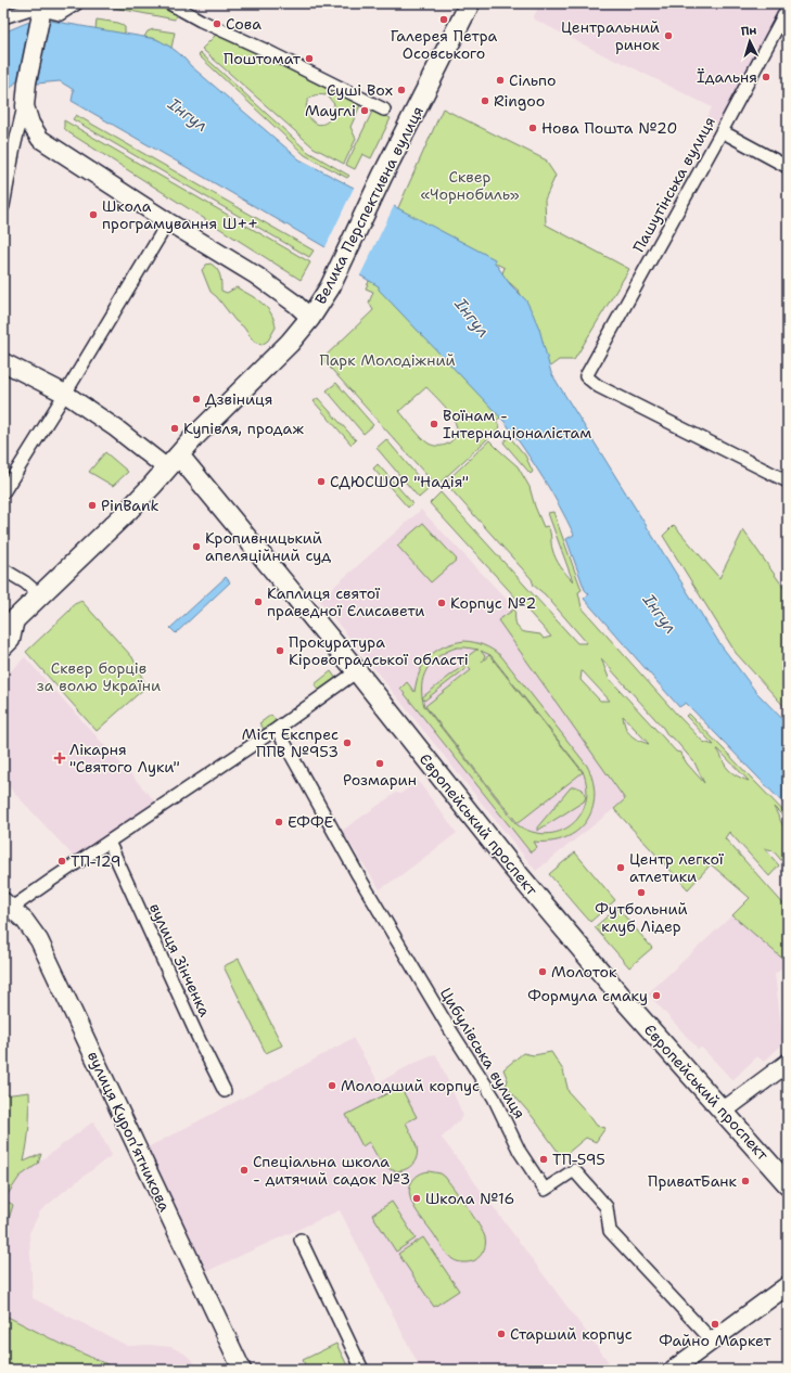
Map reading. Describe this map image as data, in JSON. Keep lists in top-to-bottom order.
{
  "streets": {
    "main road": ["Велика Перспективна вулиця", "Європейський проспект"],
    "street": [
      "Пашутінська вулиця",
      "вулиця Зінченка",
      "Цибулівська вулиця",
      "вулиця Куропʼятникова"
    ]
  },
  "crossings": [
    ["Велика Перспективна вулиця", "Європейський проспект"]
  ],
  "water": ["Інгул"],
  "parks": ["Сквер «Чорнобиль»", "Парк Молодіжний", "Сквер борців за волю України"],
  "places": {
    "other": [
      "Галерея Петра Осовського",
      "Сова",
      "Центральний ринок",
      "Поштомат",
      "Їдальня",
      "Сільпо",
      "Суші Box",
      "Ringoo",
      "Мауглі",
      "Нова Пошта №20",
      "Школа програмування Ш++",
      "Дзвіниця",
      "Воїнам - Інтернаціоналістам",
      "Купівля, продаж",
      "СДЮСШОР \"Надія\"",
      "PinBank",
      "Кропивницький апеляційний суд",
      "Каплиця святої праведної Єлисавети",
      "Корпус №2",
      "Прокуратура Кіровоградської області",
      "Міст Експрес ППВ №953",
      "Розмарин",
      "ЕФФЕ",
      "ТП-129",
      "Центр легкої атлетики",
      "Футбольний клуб Лідер",
      "Молоток",
      "Формула смаку",
      "Молодший корпус",
      "ТП-595",
      "Спеціальна школа - дитячий садок №3",
      "ПриватБанк",
      "Школа №16",
      "Файно Маркет",
      "Старший корпус"
    ],
    "health": ["Лікарня \"Святого Луки\""]
  },
  "north": "top"
}
